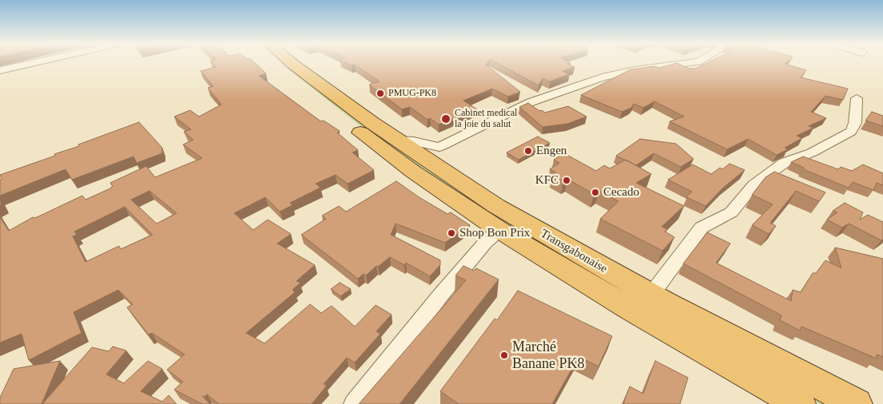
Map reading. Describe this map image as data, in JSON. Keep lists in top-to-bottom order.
{
  "streets": {
    "highway": ["Transgabonaise"]
  },
  "places": [
    "PMUG-PK8",
    "Cabinet medical la joie du salut",
    "Engen",
    "KFC",
    "Cecado",
    "Shop Bon Prix",
    "Marché Banane PK8"
  ]
}
